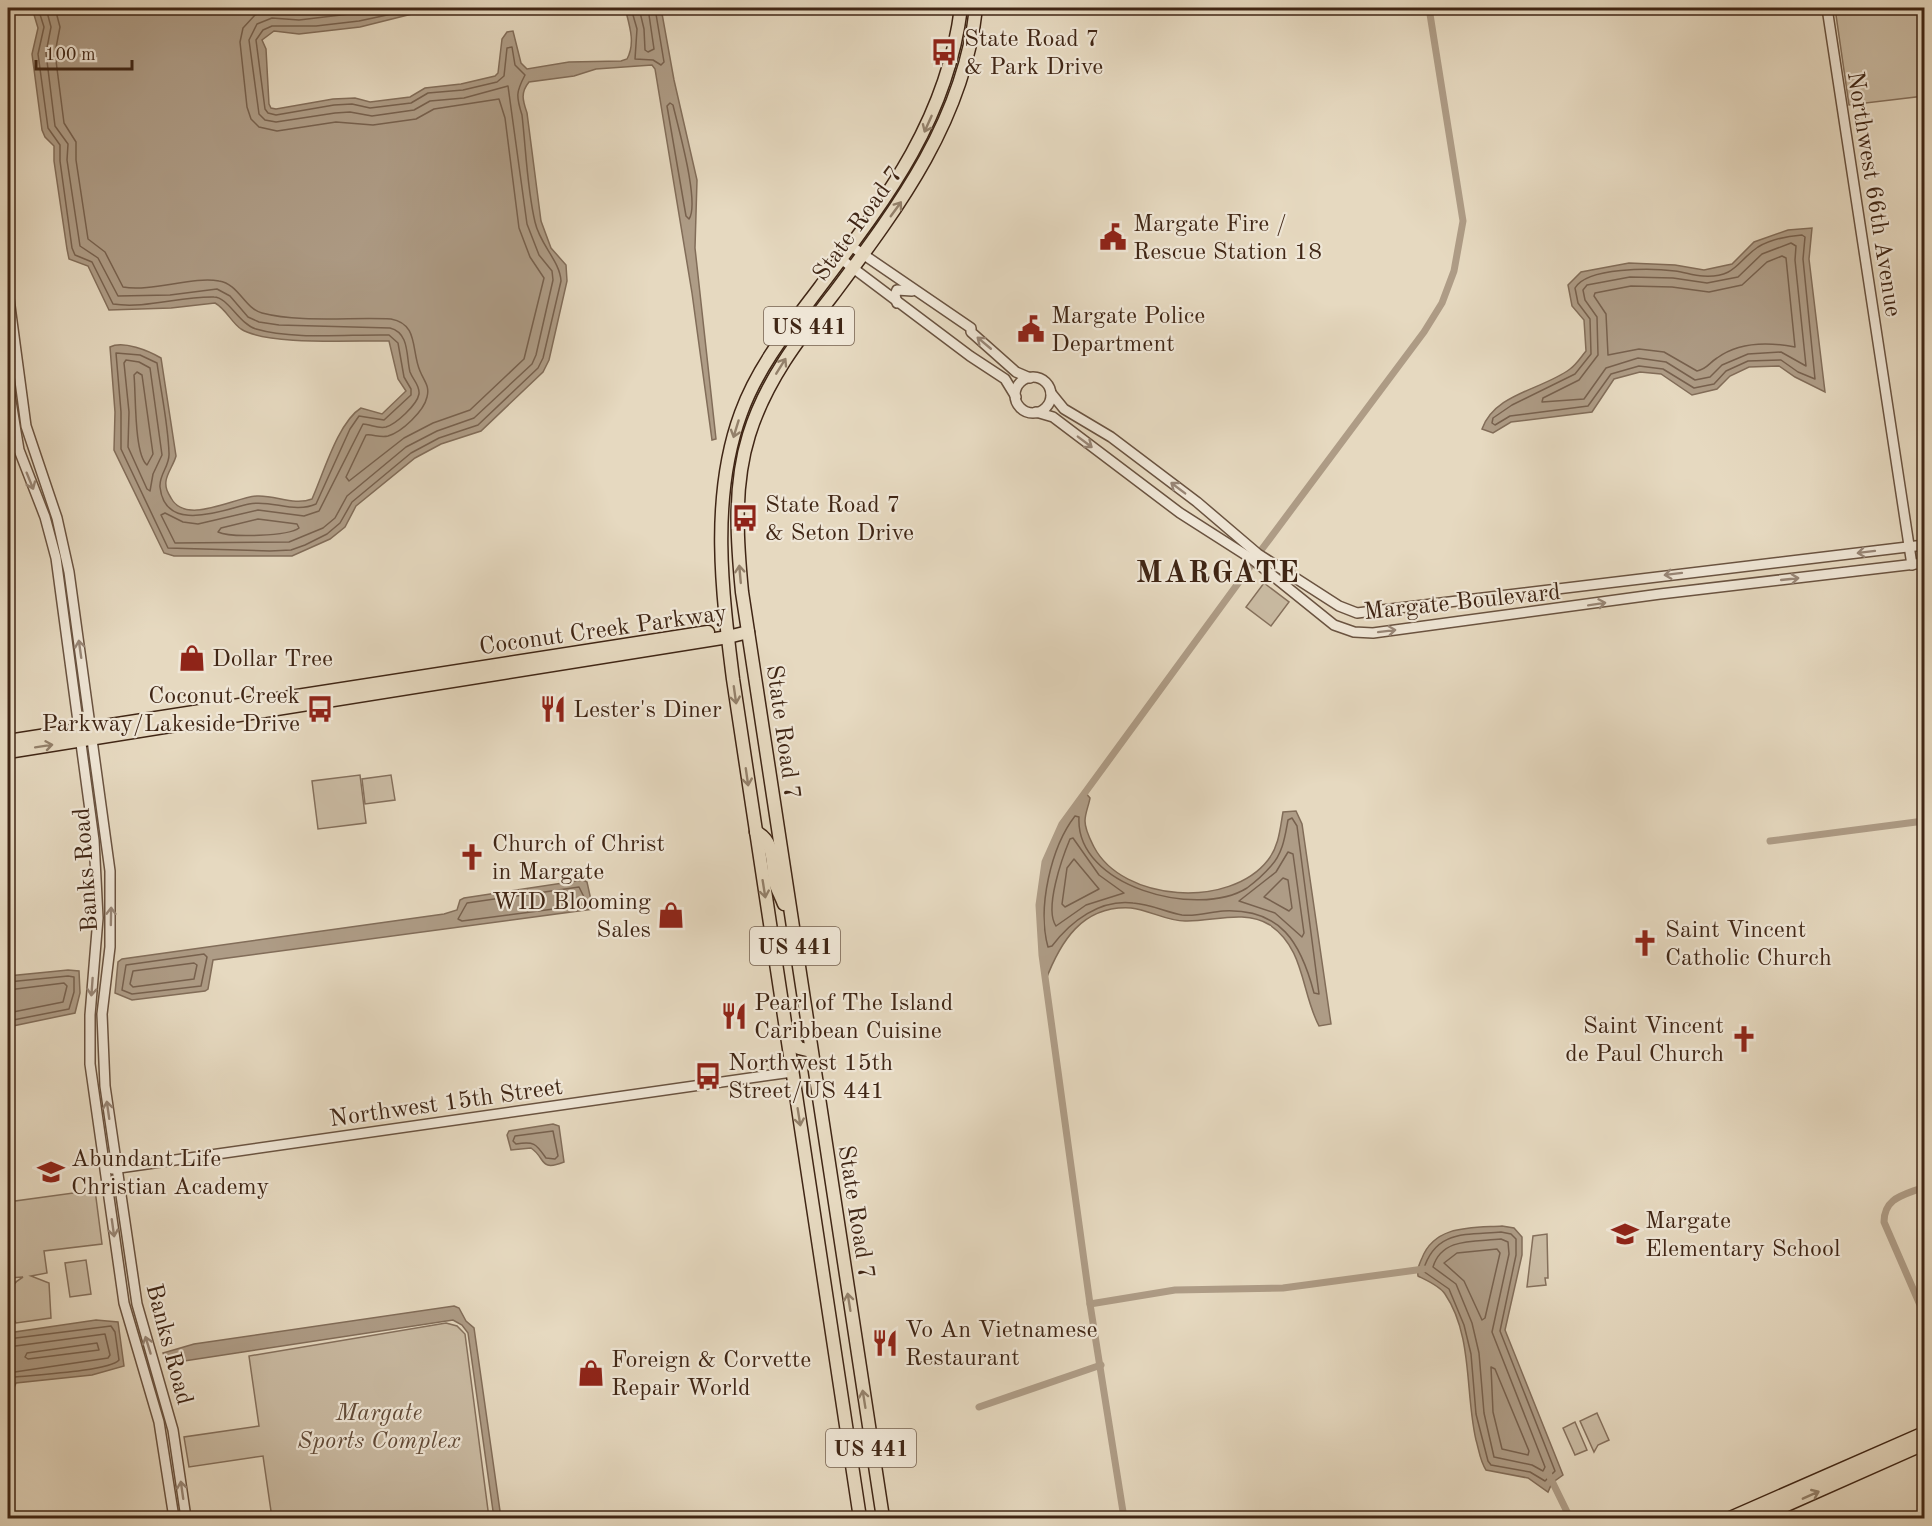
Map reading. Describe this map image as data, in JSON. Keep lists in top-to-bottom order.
{
  "streets": {
    "main road": ["State Road 7", "US 441", "Coconut Creek Parkway"],
    "street": [
      "Northwest 66th Avenue",
      "Margate Boulevard",
      "Banks Road",
      "Northwest 15th Street"
    ]
  },
  "crossings": [
    ["Northwest 66th Avenue", "Margate Boulevard"],
    ["State Road 7", "Coconut Creek Parkway"],
    ["State Road 7", "Northwest 15th Street"],
    ["Coconut Creek Parkway", "Banks Road"],
    ["Banks Road", "Northwest 15th Street"]
  ],
  "districts": ["MARGATE"],
  "parks": ["Margate Sports Complex"],
  "places": {
    "bus stop": [
      "State Road 7 & Park Drive",
      "State Road 7 & Seton Drive",
      "Coconut Creek Parkway/Lakeside Drive",
      "Northwest 15th Street/US 441"
    ],
    "public building": ["Margate Fire / Rescue Station 18", "Margate Police Department"],
    "shop": ["Dollar Tree", "WID Blooming Sales", "Foreign & Corvette Repair World"],
    "restaurant": ["Lester's Diner", "Pearl of The Island Caribbean Cuisine", "Vo An Vietnamese Restaurant"],
    "church": ["Church of Christ in Margate", "Saint Vincent Catholic Church", "Saint Vincent de Paul Church"],
    "school or university": ["Abundant Life Christian Academy", "Margate Elementary School"]
  },
  "scale_bar": "100 m"
}
